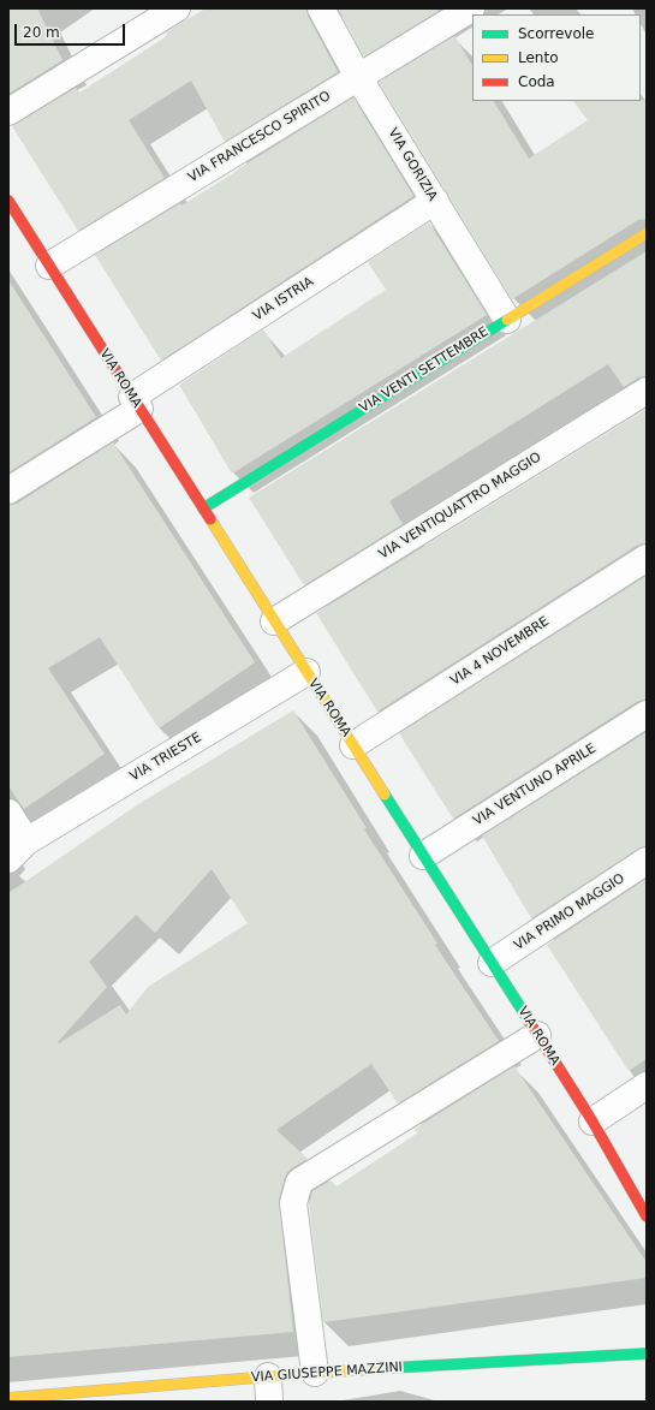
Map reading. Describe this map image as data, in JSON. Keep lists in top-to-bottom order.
{
  "streets": {
    "main road": ["VIA VENTI SETTEMBRE", "VIA ROMA", "VIA GIUSEPPE MAZZINI"],
    "street": [
      "VIA FRANCESCO SPIRITO",
      "VIA GORIZIA",
      "VIA ISTRIA",
      "VIA VENTIQUATTRO MAGGIO",
      "VIA 4 NOVEMBRE",
      "VIA TRIESTE",
      "VIA VENTUNO APRILE",
      "VIA PRIMO MAGGIO"
    ]
  },
  "crossings": [
    ["VIA FRANCESCO SPIRITO", "VIA GORIZIA"],
    ["VIA FRANCESCO SPIRITO", "VIA ROMA"],
    ["VIA GORIZIA", "VIA ISTRIA"],
    ["VIA GORIZIA", "VIA VENTI SETTEMBRE"],
    ["VIA ISTRIA", "VIA ROMA"],
    ["VIA VENTI SETTEMBRE", "VIA ROMA"],
    ["VIA ROMA", "VIA VENTIQUATTRO MAGGIO"],
    ["VIA ROMA", "VIA 4 NOVEMBRE"],
    ["VIA ROMA", "VIA TRIESTE"],
    ["VIA ROMA", "VIA VENTUNO APRILE"],
    ["VIA ROMA", "VIA PRIMO MAGGIO"]
  ],
  "legend": ["Scorrevole", "Lento", "Coda"],
  "scale_bar": "20 m"
}
